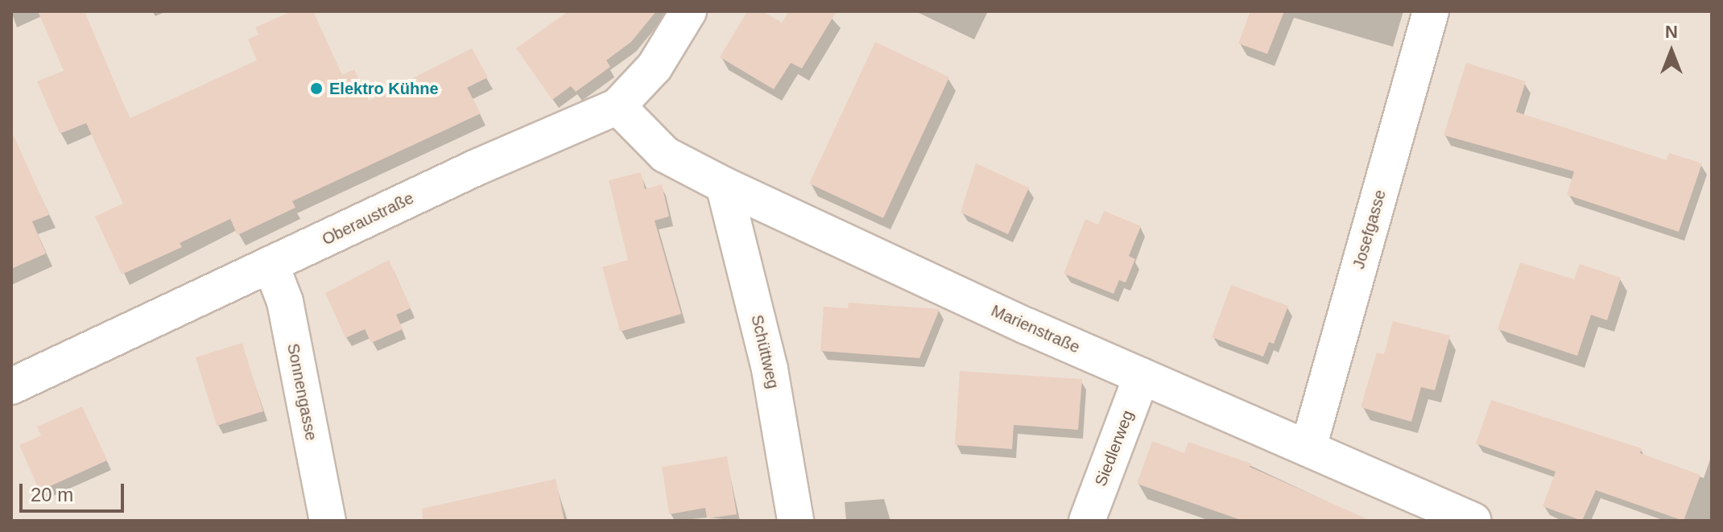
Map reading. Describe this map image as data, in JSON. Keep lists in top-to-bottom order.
{
  "streets": {
    "street": [
      "Oberaustraße",
      "Josefgasse",
      "Marienstraße",
      "Schüttweg",
      "Sonnengasse",
      "Siedlerweg"
    ]
  },
  "crossings": [
    ["Oberaustraße", "Marienstraße"],
    ["Oberaustraße", "Sonnengasse"],
    ["Josefgasse", "Marienstraße"],
    ["Marienstraße", "Schüttweg"],
    ["Marienstraße", "Siedlerweg"]
  ],
  "places": ["Elektro Kühne"],
  "scale_bar": "20 m",
  "north": "top"
}
